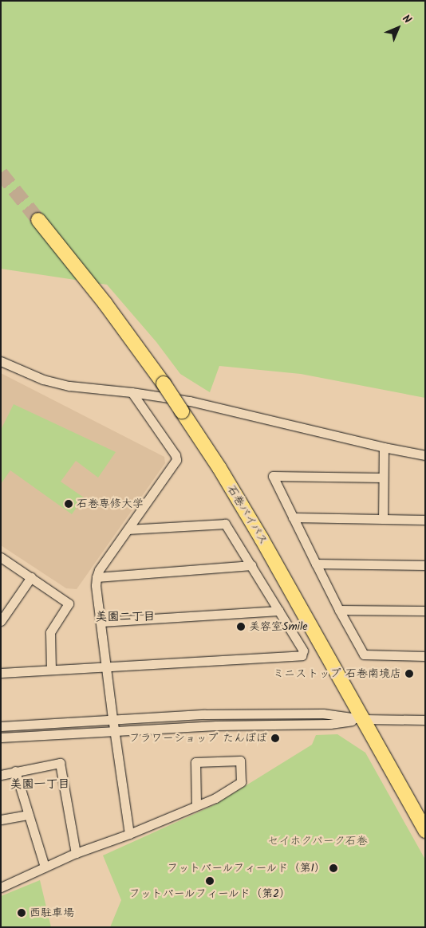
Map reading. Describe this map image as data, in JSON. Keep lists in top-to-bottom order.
{
  "streets": {
    "highway": ["石巻バイパス"]
  },
  "districts": ["美園二丁目", "美園一丁目"],
  "parks": ["セイホクパーク石巻"],
  "places": [
    "石巻専修大学",
    "美容室Smile",
    "ミニストップ 石巻南境店",
    "フラワーショップ たんぽぽ",
    "フットバールフィールド（第1）",
    "フットバールフィールド（第2）",
    "西駐車場"
  ],
  "north": "top right"
}
